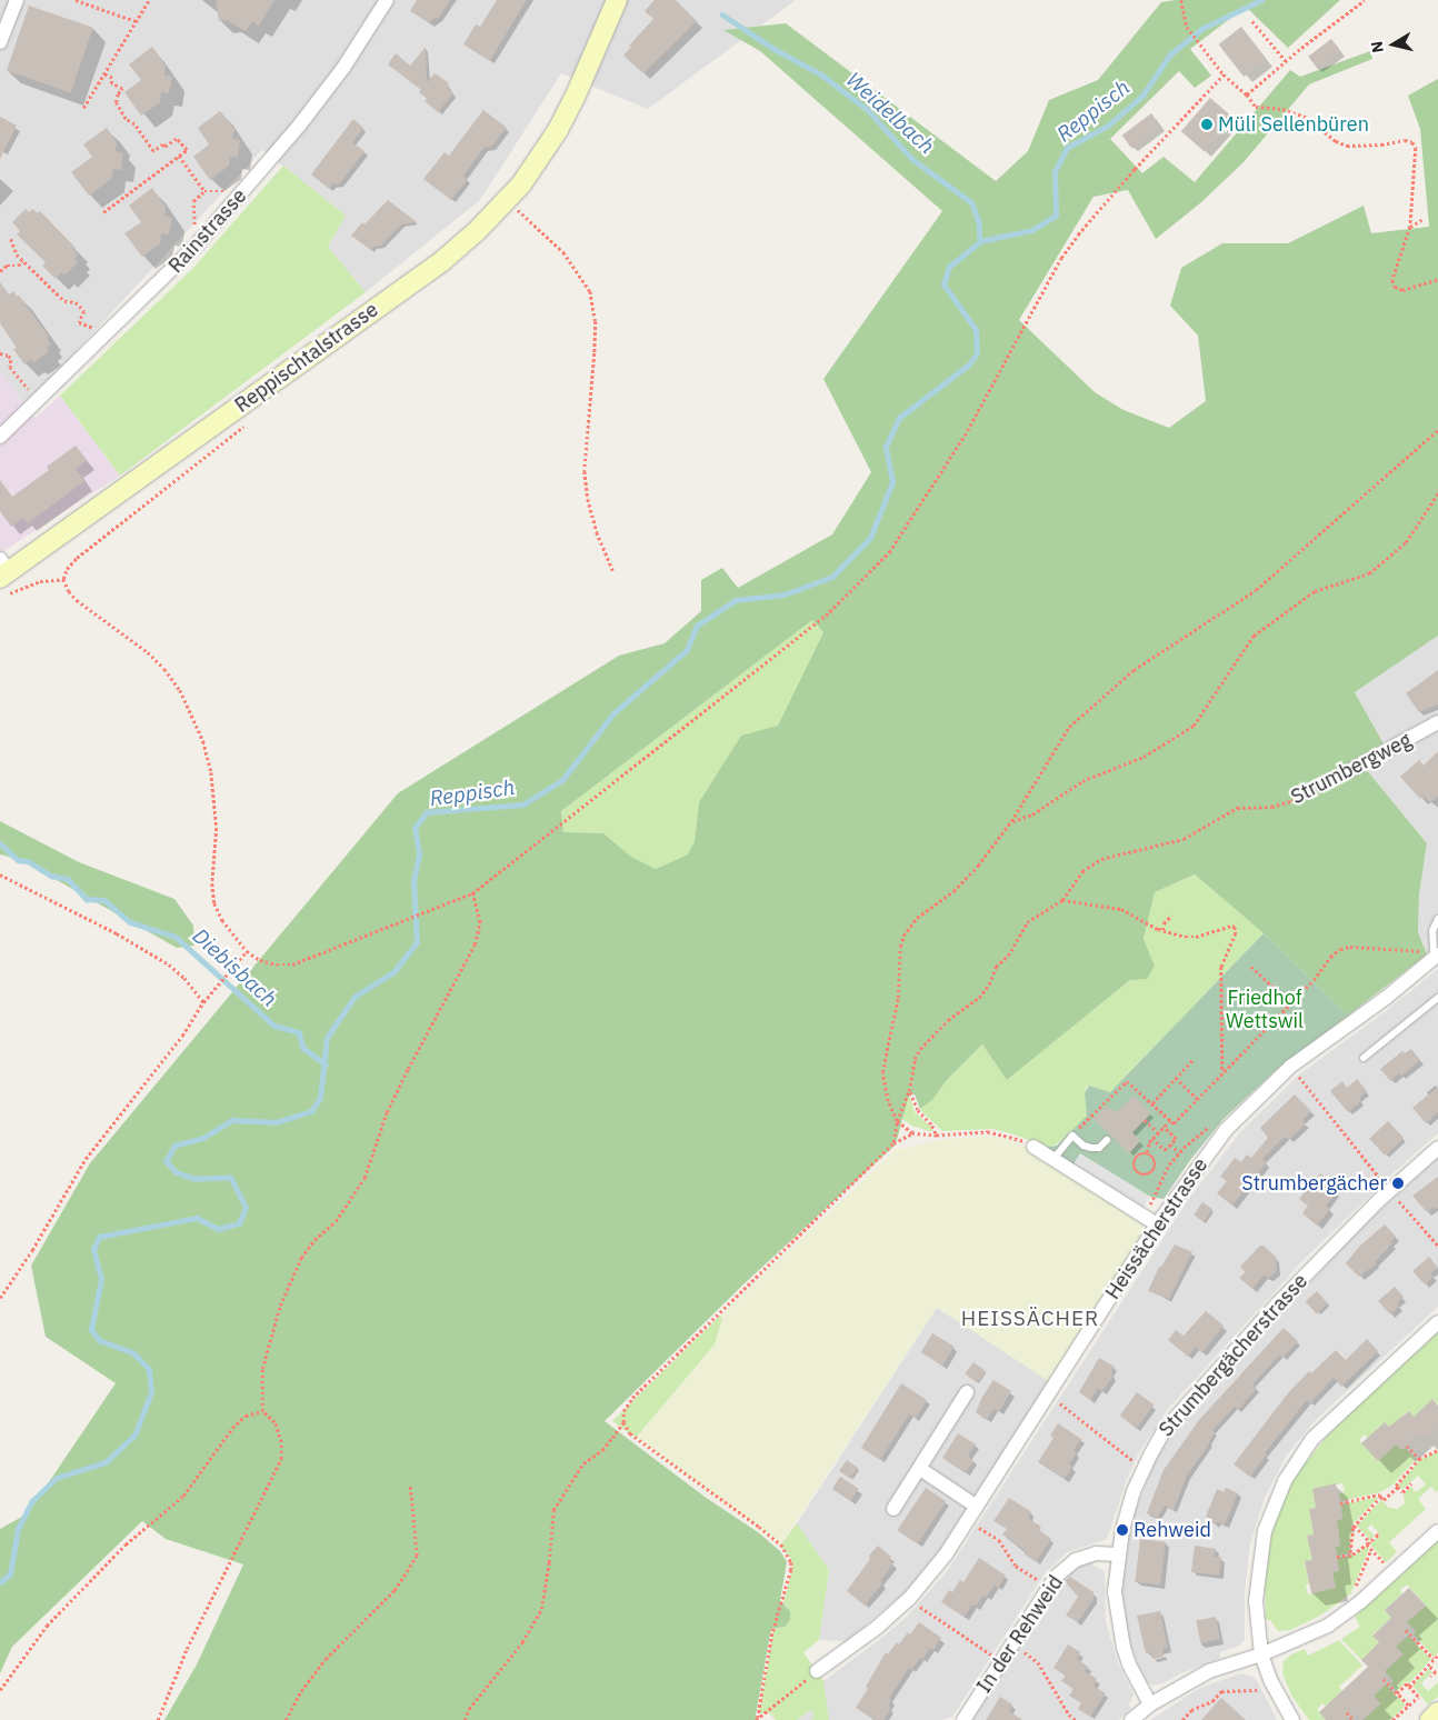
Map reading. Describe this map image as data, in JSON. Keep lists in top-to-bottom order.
{
  "streets": {
    "main road": ["Reppischtalstrasse"],
    "street": [
      "Rainstrasse",
      "Strumbergweg",
      "Heissächerstrasse",
      "Strumbergächerstrasse",
      "In der Rehweid"
    ]
  },
  "crossings": [
    ["Strumbergächerstrasse", "In der Rehweid"]
  ],
  "districts": ["HEISSÄCHER"],
  "water": ["Reppisch", "Weidelbach", "Diebisbach"],
  "parks": ["Friedhof Wettswil"],
  "places": ["Müli Sellenbüren", "Strumbergächer", "Rehweid"],
  "north": "left"
}
